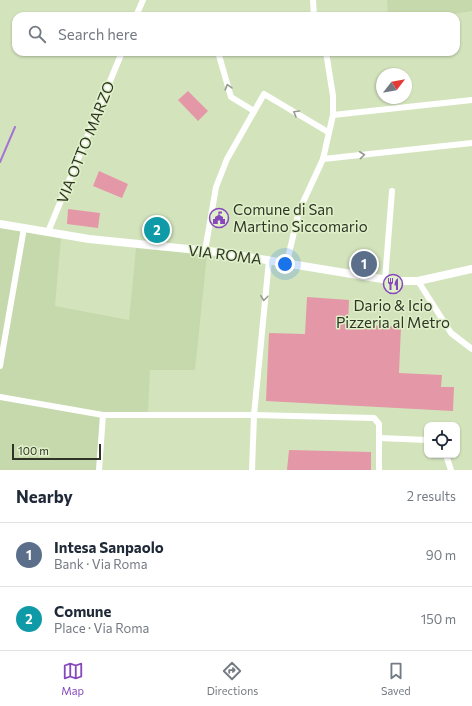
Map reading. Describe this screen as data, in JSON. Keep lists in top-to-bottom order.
{
  "streets": {
    "street": ["VIA OTTO MARZO", "VIA ROMA"]
  },
  "crossings": [
    ["VIA OTTO MARZO", "VIA ROMA"]
  ],
  "places": {
    "public building": ["Comune di San Martino Siccomario"],
    "restaurant": ["Dario & Icio Pizzeria al Metro"]
  },
  "scale_bar": "100 m",
  "north": "top right",
  "page": {
    "search": "Search here",
    "pins": ["2", "1"],
    "scale": "100 m",
    "heading": ["Nearby", "2 results"],
    "list": [
      {
        "mark": "1",
        "name": "Intesa Sanpaolo",
        "note": "Bank · Via Roma",
        "value": "90 m"
      },
      {
        "mark": "2",
        "name": "Comune",
        "note": "Place · Via Roma",
        "value": "150 m"
      }
    ],
    "nav": ["Map", "Directions", "Saved"]
  }
}
